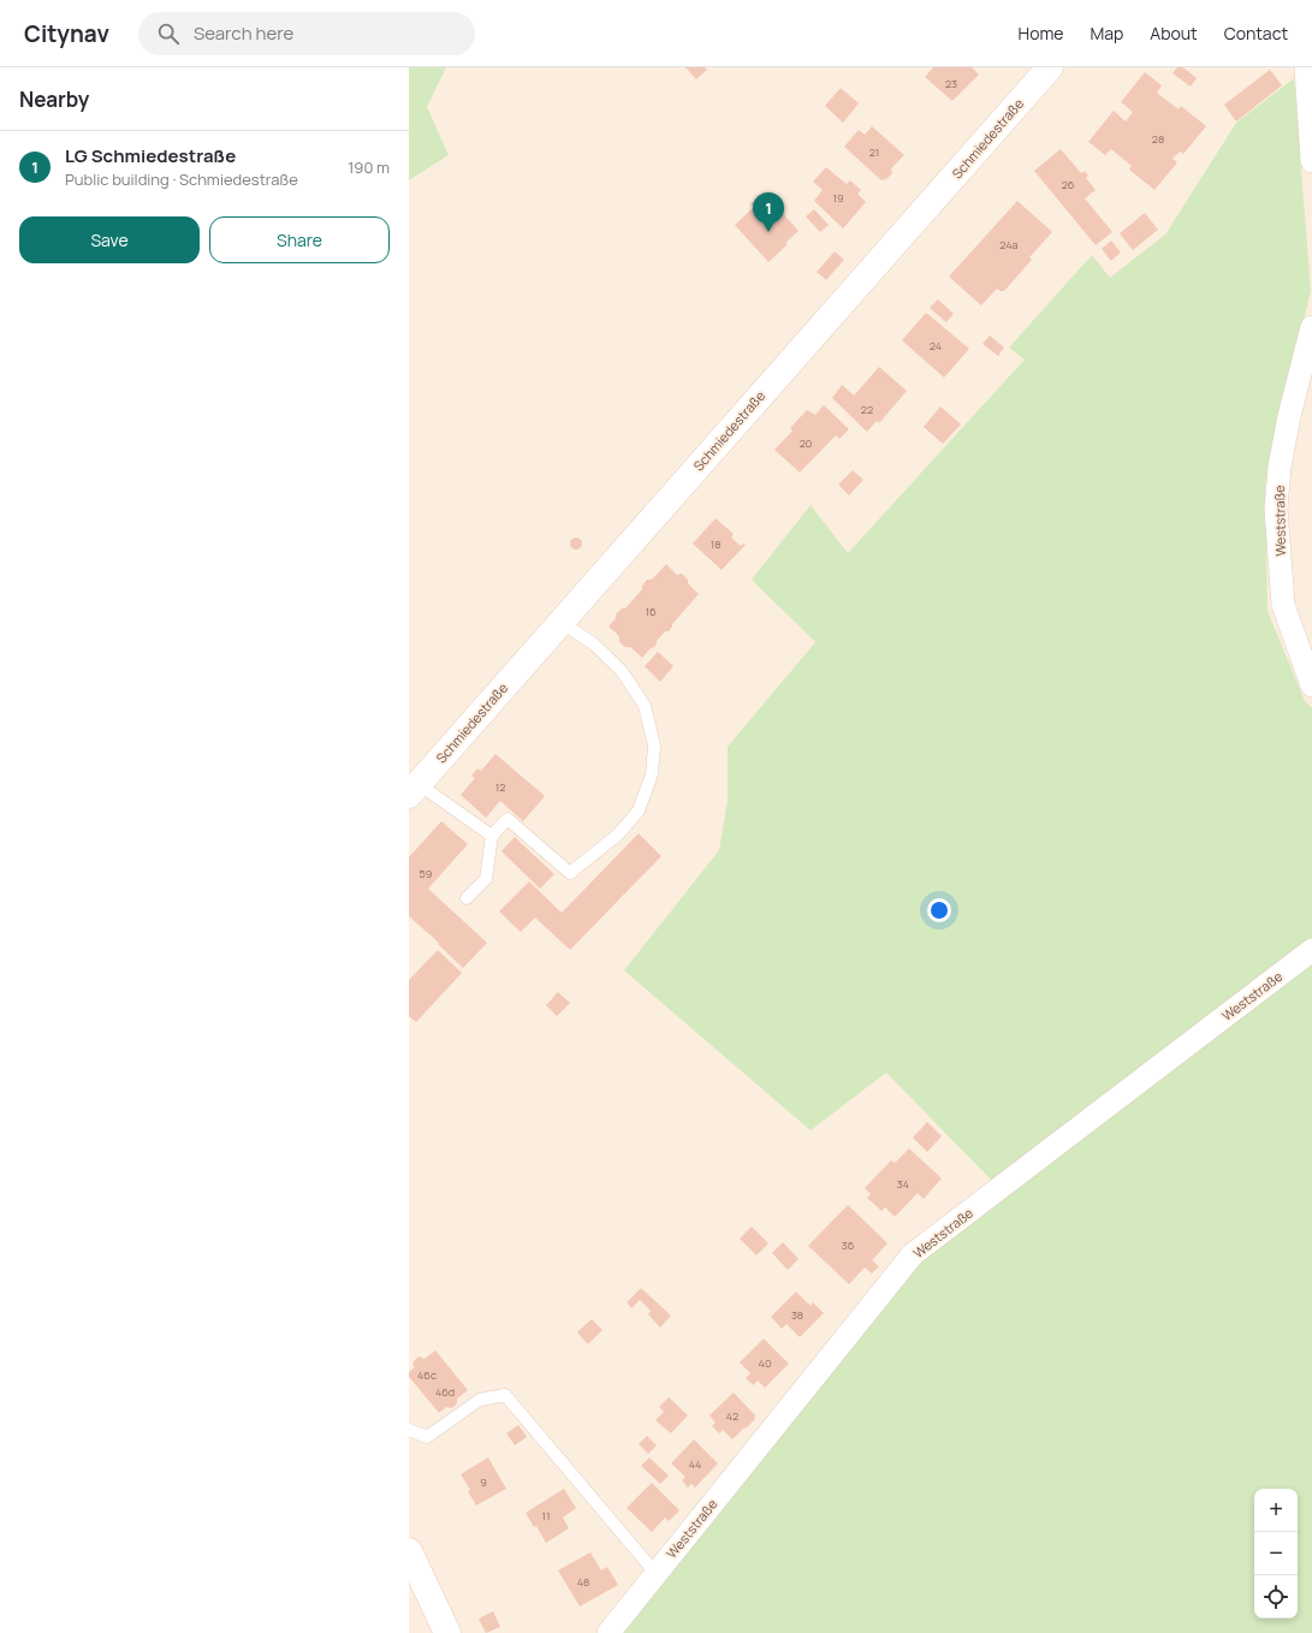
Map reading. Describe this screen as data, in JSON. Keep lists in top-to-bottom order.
{
  "streets": {
    "main road": ["Schmiedestraße"],
    "street": ["Weststraße"]
  },
  "house_numbers": [
    "23",
    "28",
    "21",
    "26",
    "19",
    "24a",
    "24",
    "22",
    "20",
    "18",
    "16",
    "12",
    "59",
    "34",
    "36",
    "38",
    "40",
    "46c",
    "46d",
    "42",
    "44",
    "9",
    "11",
    "48"
  ],
  "page": {
    "header": "Citynav",
    "search": "Search here",
    "nav": [
      "Home",
      "Map",
      "About",
      "Contact"
    ],
    "heading": "Nearby",
    "list": [
      {
        "mark": "1",
        "name": "LG Schmiedestraße",
        "note": "Public building · Schmiedestraße",
        "value": "190 m"
      }
    ],
    "pins": "1",
    "buttons": ["Save", "Share"],
    "map_buttons": ["+", "−"]
  }
}
